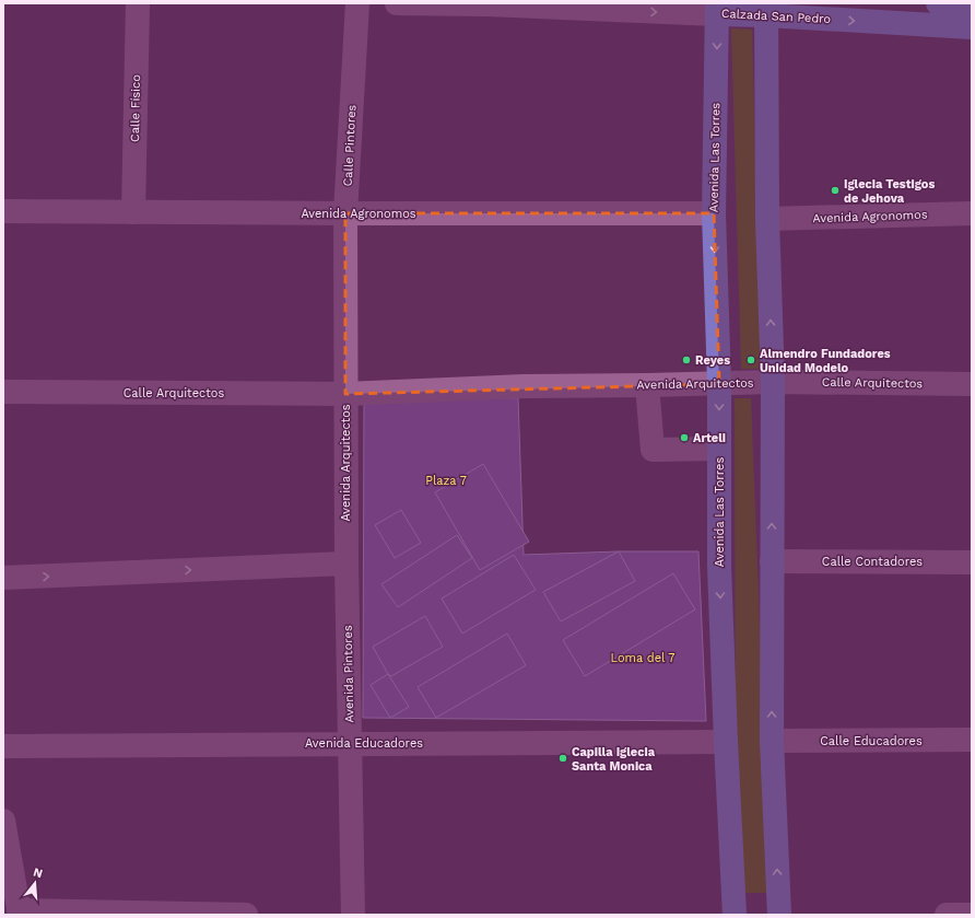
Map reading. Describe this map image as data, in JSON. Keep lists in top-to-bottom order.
{
  "streets": {
    "main road": ["Calzada San Pedro", "Avenida Las Torres"],
    "street": [
      "Calle Físico",
      "Calle Pintores",
      "Avenida Agronomos",
      "Calle Arquitectos",
      "Avenida Arquitectos",
      "Calle Contadores",
      "Avenida Pintores",
      "Calle Educadores",
      "Avenida Educadores"
    ]
  },
  "crossings": [
    ["Calzada San Pedro", "Avenida Las Torres"],
    ["Calle Físico", "Avenida Agronomos"],
    ["Calle Pintores", "Avenida Agronomos"],
    ["Calle Pintores", "Calle Arquitectos"],
    ["Calle Pintores", "Avenida Arquitectos"],
    ["Avenida Las Torres", "Avenida Agronomos"],
    ["Avenida Las Torres", "Avenida Arquitectos"],
    ["Avenida Las Torres", "Avenida Educadores"],
    ["Calle Arquitectos", "Avenida Arquitectos"],
    ["Avenida Arquitectos", "Avenida Pintores"],
    ["Avenida Pintores", "Avenida Educadores"]
  ],
  "one_way": ["Calzada San Pedro"],
  "parks": ["Plaza 7", "Loma del 7"],
  "places": [
    "Iglecia Testigos de Jehova",
    "Reyes",
    "Almendro Fundadores Unidad Modelo",
    "Arteli",
    "Capilla Iglecia Santa Monica"
  ],
  "north": "top"
}
